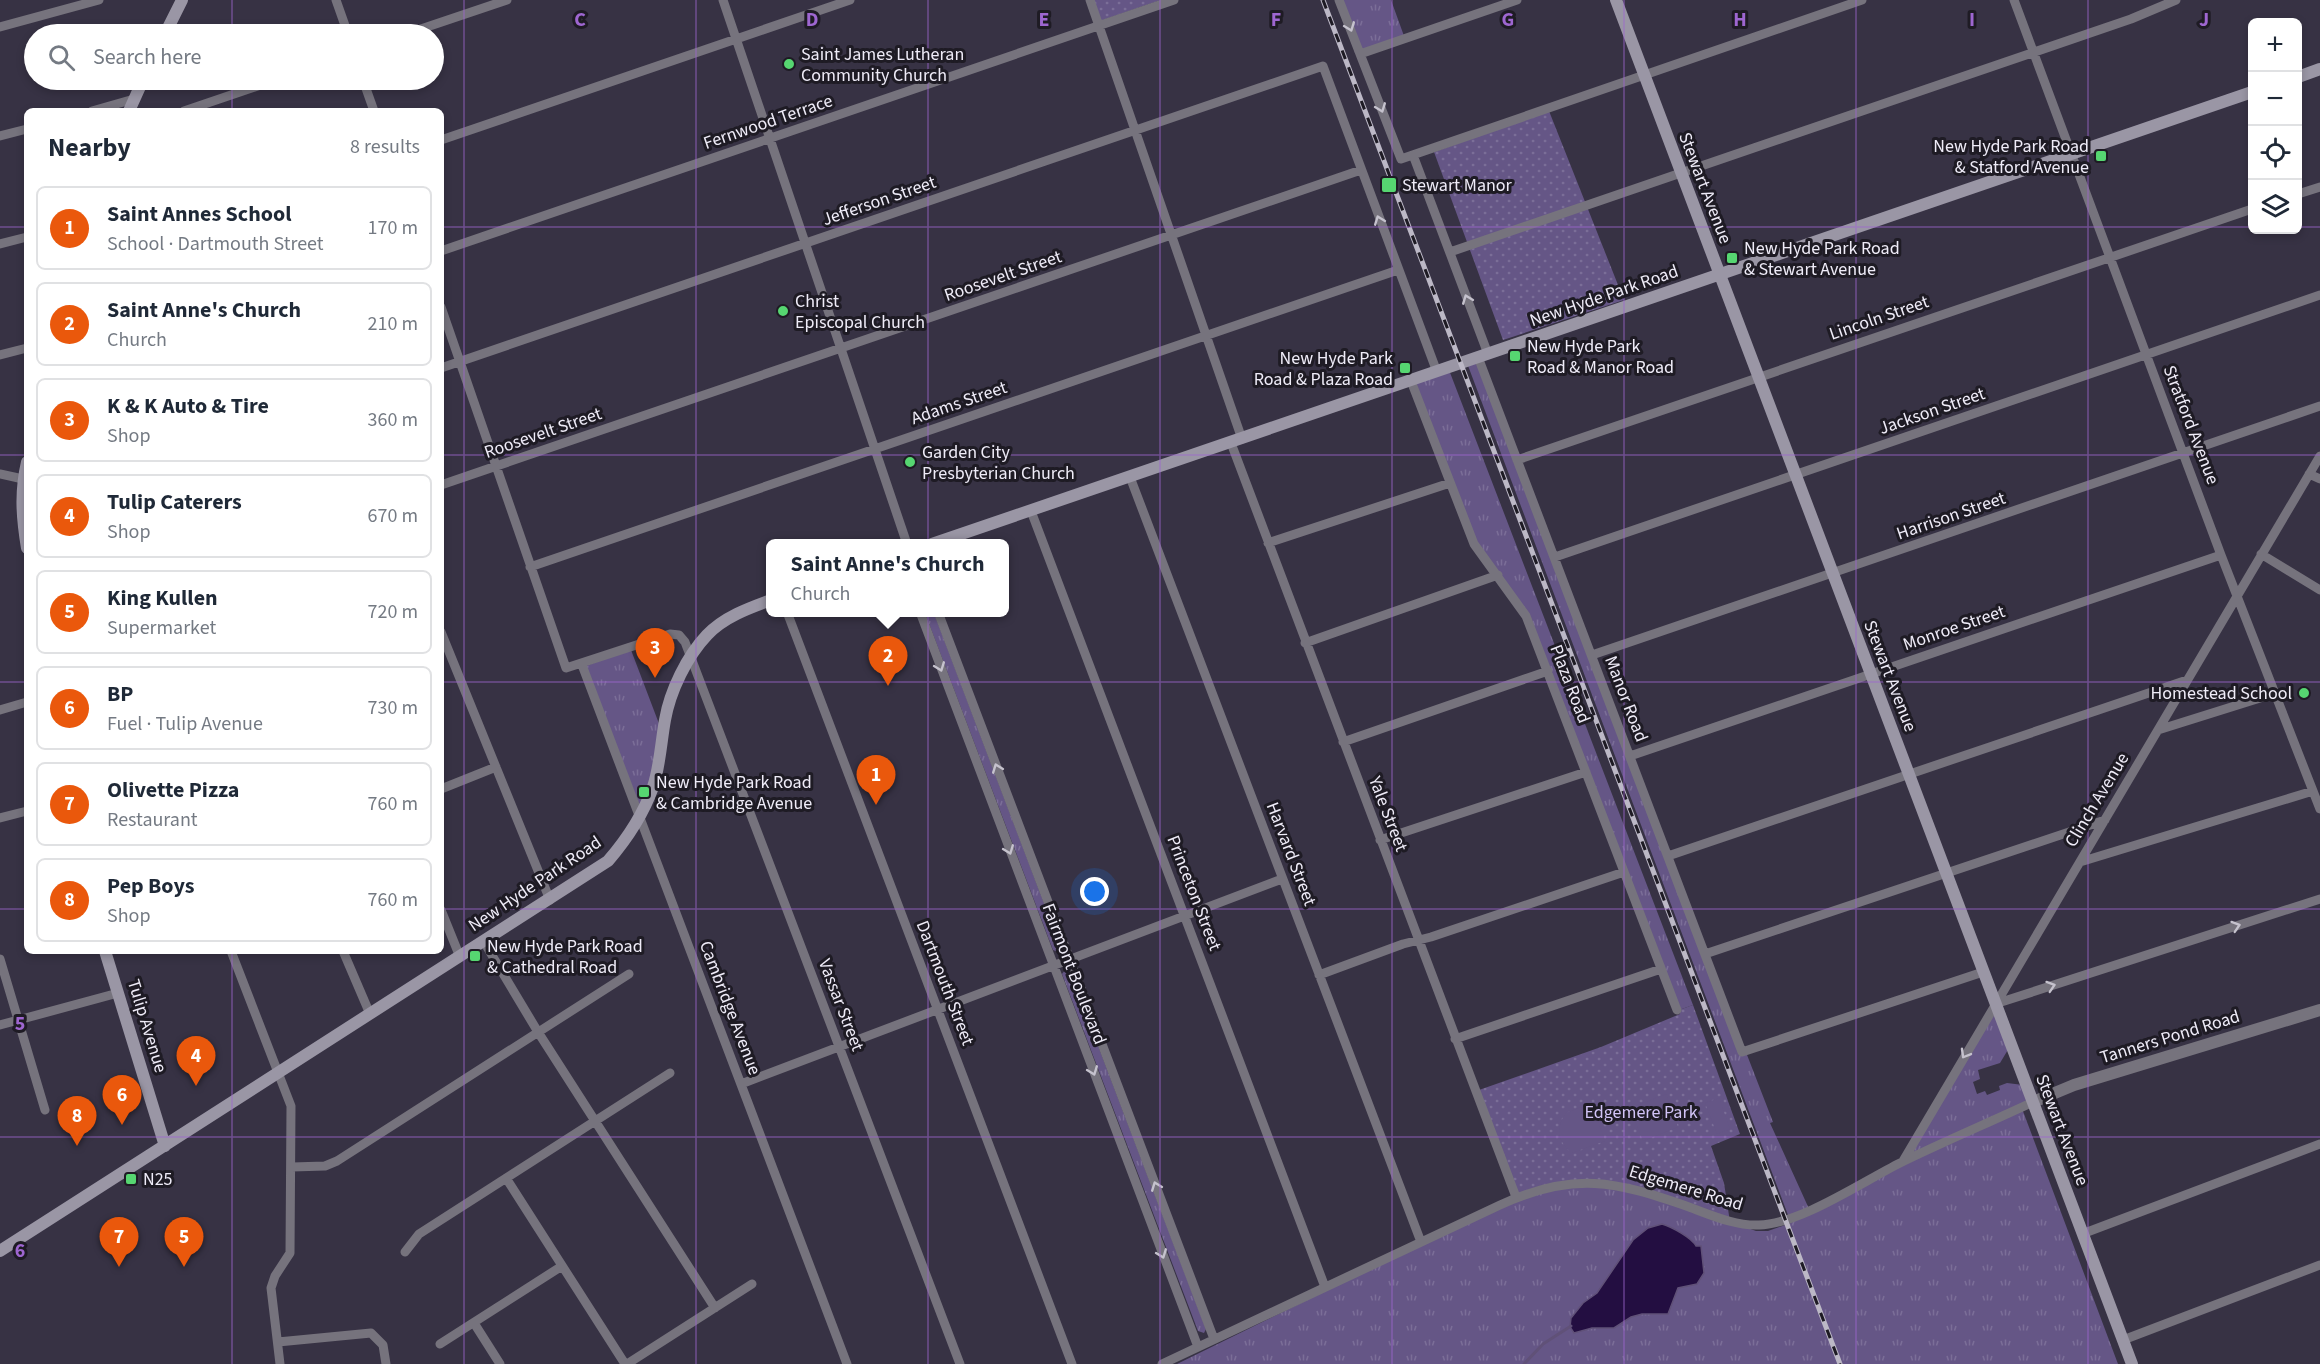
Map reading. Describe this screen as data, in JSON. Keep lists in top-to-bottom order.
{
  "streets": {
    "main road": ["Stewart Avenue", "New Hyde Park Road", "Tulip Avenue"],
    "street": [
      "Fernwood Terrace",
      "Jefferson Street",
      "Roosevelt Street",
      "Lincoln Street",
      "Adams Street",
      "Jackson Street",
      "Stratford Avenue",
      "Harrison Street",
      "Monroe Street",
      "Plaza Road",
      "Manor Road",
      "Clinch Avenue",
      "Yale Street",
      "Harvard Street",
      "Princeton Street",
      "Fairmont Boulevard",
      "Dartmouth Street",
      "Vassar Street",
      "Cambridge Avenue",
      "Tanners Pond Road",
      "Edgemere Road"
    ]
  },
  "crossings": [
    ["Fernwood Terrace", "Yale Street"],
    ["Stewart Avenue", "New Hyde Park Road"],
    ["Stewart Avenue", "Lincoln Street"],
    ["Stewart Avenue", "Jackson Street"],
    ["Stewart Avenue", "Harrison Street"],
    ["Stewart Avenue", "Monroe Street"],
    ["Stewart Avenue", "Manor Road"],
    ["Stewart Avenue", "Clinch Avenue"],
    ["Stewart Avenue", "Tanners Pond Road"],
    ["Stewart Avenue", "Edgemere Road"],
    ["Jefferson Street", "Roosevelt Street"],
    ["Jefferson Street", "Yale Street"],
    ["Roosevelt Street", "Yale Street"],
    ["New Hyde Park Road", "Stratford Avenue"],
    ["New Hyde Park Road", "Plaza Road"],
    ["New Hyde Park Road", "Manor Road"],
    ["New Hyde Park Road", "Yale Street"],
    ["New Hyde Park Road", "Harvard Street"],
    ["New Hyde Park Road", "Princeton Street"],
    ["New Hyde Park Road", "Vassar Street"],
    ["New Hyde Park Road", "Cambridge Avenue"],
    ["New Hyde Park Road", "Tulip Avenue"],
    ["Lincoln Street", "Stratford Avenue"],
    ["Lincoln Street", "Manor Road"],
    ["Adams Street", "Yale Street"],
    ["Jackson Street", "Stratford Avenue"],
    ["Jackson Street", "Manor Road"],
    ["Stratford Avenue", "Harrison Street"],
    ["Stratford Avenue", "Monroe Street"],
    ["Stratford Avenue", "Clinch Avenue"],
    ["Harrison Street", "Manor Road"],
    ["Monroe Street", "Manor Road"],
    ["Clinch Avenue", "Edgemere Road"],
    ["Yale Street", "Edgemere Road"],
    ["Harvard Street", "Edgemere Road"],
    ["Princeton Street", "Edgemere Road"],
    ["Fairmont Boulevard", "Edgemere Road"],
    ["Vassar Street", "Cambridge Avenue"],
    ["Tanners Pond Road", "Edgemere Road"]
  ],
  "parks": ["Edgemere Park"],
  "places": {
    "other": [
      "Saint James Lutheran Community Church",
      "Christ Episcopal Church",
      "Garden City Presbyterian Church",
      "Homestead School"
    ],
    "transit": [
      "New Hyde Park Road & Statford Avenue",
      "Stewart Manor",
      "New Hyde Park Road & Stewart Avenue",
      "New Hyde Park Road & Manor Road",
      "New Hyde Park Road & Plaza Road",
      "New Hyde Park Road & Cambridge Avenue",
      "New Hyde Park Road & Cathedral Road",
      "N25"
    ]
  },
  "page": {
    "map_buttons": ["+", "−"],
    "search": "Search here",
    "heading": ["Nearby", "8 results"],
    "list": [
      {
        "mark": "1",
        "name": "Saint Annes School",
        "note": "School · Dartmouth Street",
        "value": "170 m"
      },
      {
        "mark": "2",
        "name": "Saint Anne's Church",
        "note": "Church",
        "value": "210 m"
      },
      {
        "mark": "3",
        "name": "K & K Auto & Tire",
        "note": "Shop",
        "value": "360 m"
      },
      {
        "mark": "4",
        "name": "Tulip Caterers",
        "note": "Shop",
        "value": "670 m"
      },
      {
        "mark": "5",
        "name": "King Kullen",
        "note": "Supermarket",
        "value": "720 m"
      },
      {
        "mark": "6",
        "name": "BP",
        "note": "Fuel · Tulip Avenue",
        "value": "730 m"
      },
      {
        "mark": "7",
        "name": "Olivette Pizza",
        "note": "Restaurant",
        "value": "760 m"
      },
      {
        "mark": "8",
        "name": "Pep Boys",
        "note": "Shop",
        "value": "760 m"
      }
    ],
    "popup": ["Saint Anne's Church", "Church"],
    "pins": [
      "3",
      "2",
      "1",
      "4",
      "6",
      "8",
      "5",
      "7"
    ]
  },
  "grid": {
    "columns": [
      "C",
      "D",
      "E",
      "F",
      "G",
      "H",
      "I",
      "J"
    ],
    "rows": ["5", "6"]
  }
}
